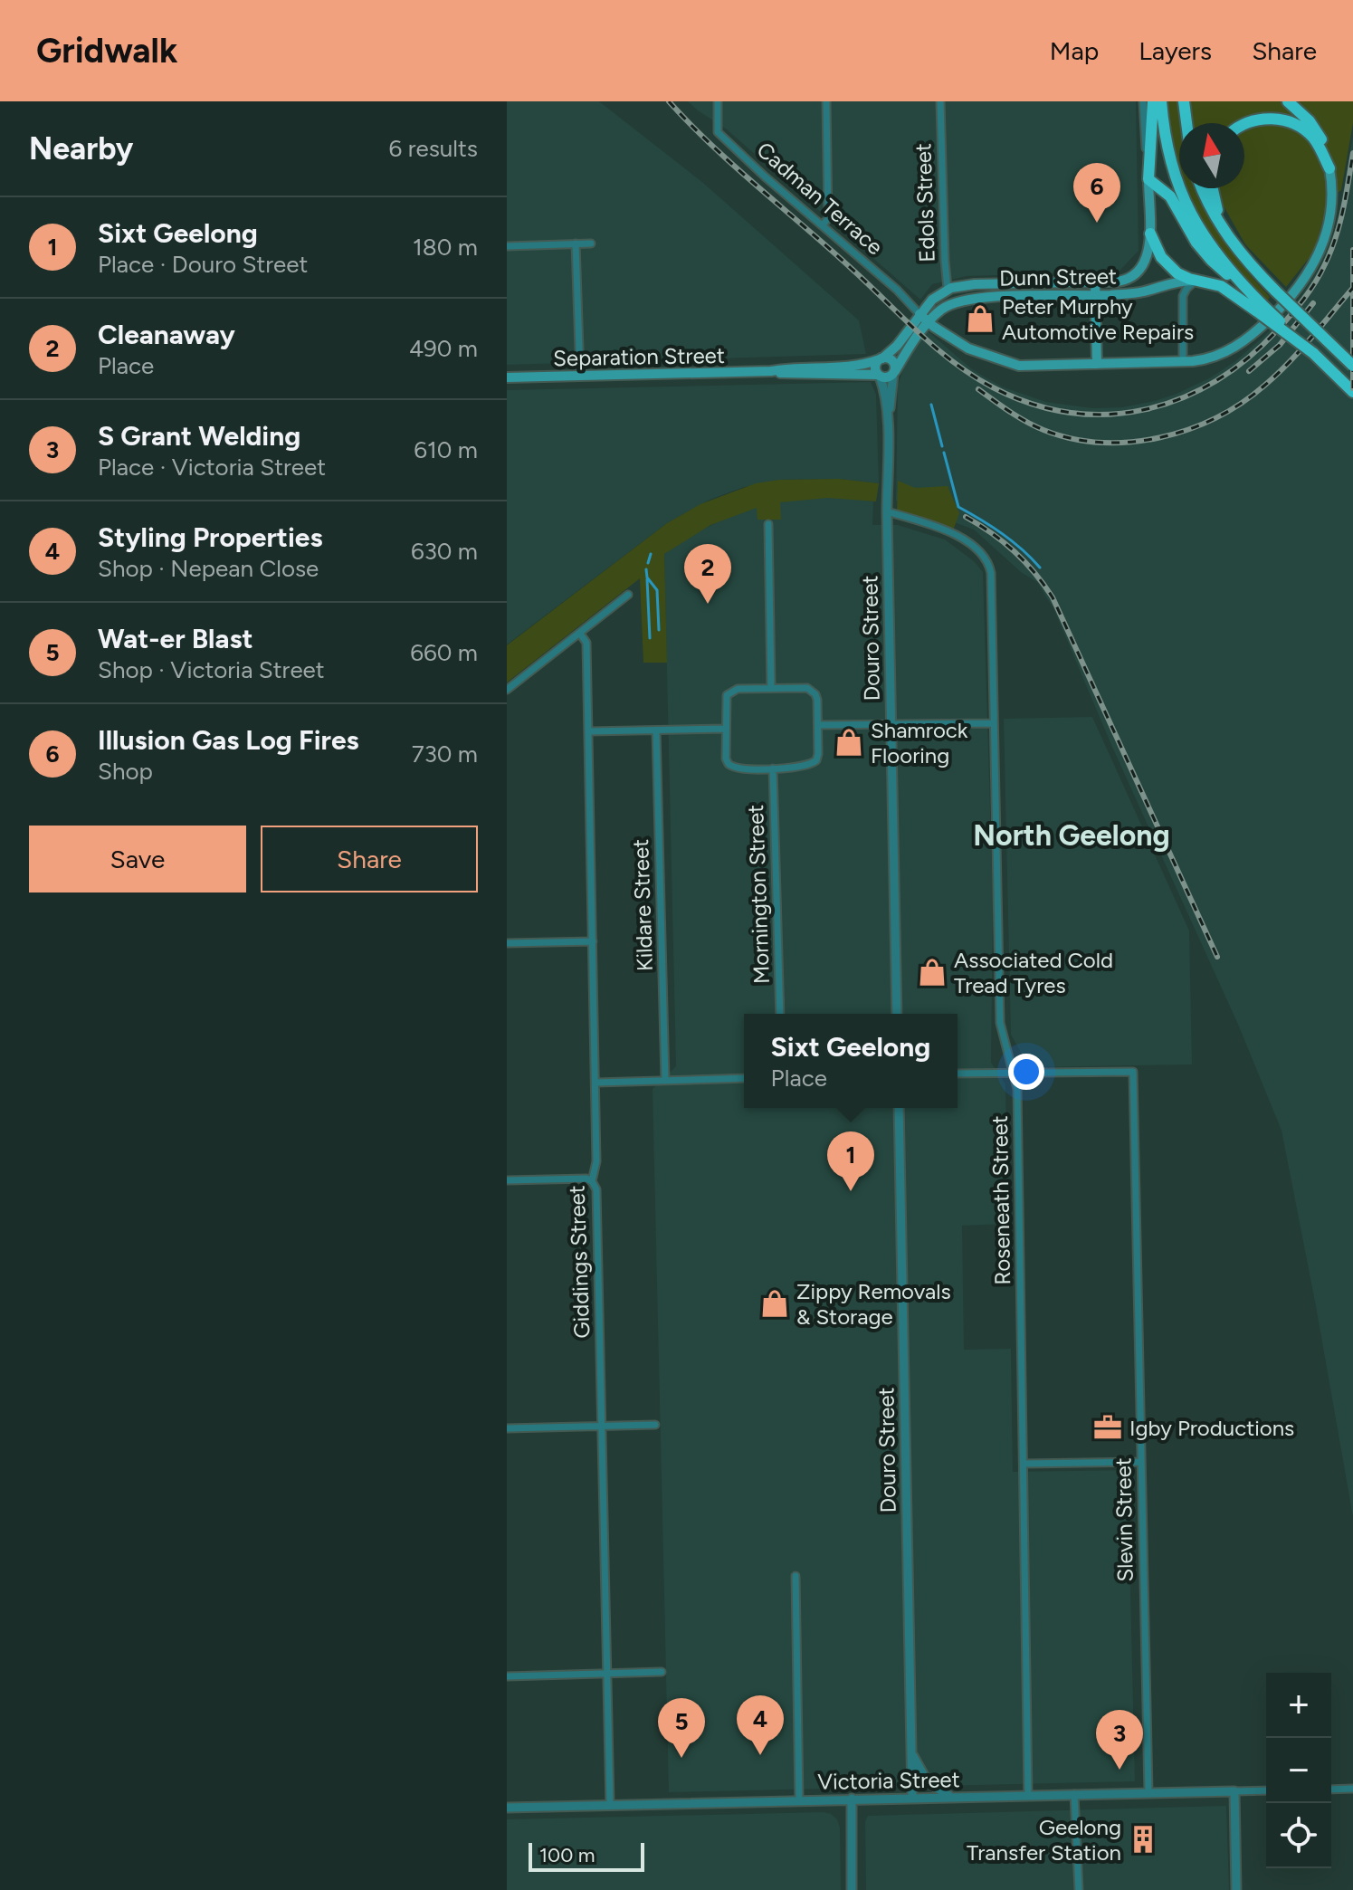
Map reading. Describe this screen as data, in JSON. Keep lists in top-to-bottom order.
{
  "streets": {
    "main road": ["Edols Street", "Dunn Street", "Separation Street"],
    "street": [
      "Cadman Terrace",
      "Douro Street",
      "Mornington Street",
      "Kildare Street",
      "Roseneath Street",
      "Giddings Street",
      "Slevin Street",
      "Victoria Street"
    ]
  },
  "crossings": [
    ["Edols Street", "Dunn Street"],
    ["Separation Street", "Douro Street"],
    ["Douro Street", "Roseneath Street"],
    ["Douro Street", "Victoria Street"],
    ["Roseneath Street", "Slevin Street"],
    ["Roseneath Street", "Victoria Street"],
    ["Giddings Street", "Victoria Street"],
    ["Slevin Street", "Victoria Street"]
  ],
  "districts": ["North Geelong"],
  "places": {
    "shop": [
      "Peter Murphy Automotive Repairs",
      "Shamrock Flooring",
      "Associated Cold Tread Tyres",
      "Zippy Removals & Storage"
    ],
    "office": ["Igby Productions"],
    "building": ["Geelong Transfer Station"]
  },
  "scale_bar": "100 m",
  "north": "top",
  "page": {
    "header": "Gridwalk",
    "nav": ["Map", "Layers", "Share"],
    "heading": ["Nearby", "6 results"],
    "pins": [
      "6",
      "2",
      "1",
      "4",
      "5",
      "3"
    ],
    "list": [
      {
        "mark": "1",
        "name": "Sixt Geelong",
        "note": "Place · Douro Street",
        "value": "180 m"
      },
      {
        "mark": "2",
        "name": "Cleanaway",
        "note": "Place",
        "value": "490 m"
      },
      {
        "mark": "3",
        "name": "S Grant Welding",
        "note": "Place · Victoria Street",
        "value": "610 m"
      },
      {
        "mark": "4",
        "name": "Styling Properties",
        "note": "Shop · Nepean Close",
        "value": "630 m"
      },
      {
        "mark": "5",
        "name": "Wat-er Blast",
        "note": "Shop · Victoria Street",
        "value": "660 m"
      },
      {
        "mark": "6",
        "name": "Illusion Gas Log Fires",
        "note": "Shop",
        "value": "730 m"
      }
    ],
    "buttons": ["Save", "Share"],
    "popup": ["Sixt Geelong", "Place"],
    "map_buttons": ["+", "−"],
    "scale": "100 m"
  }
}
